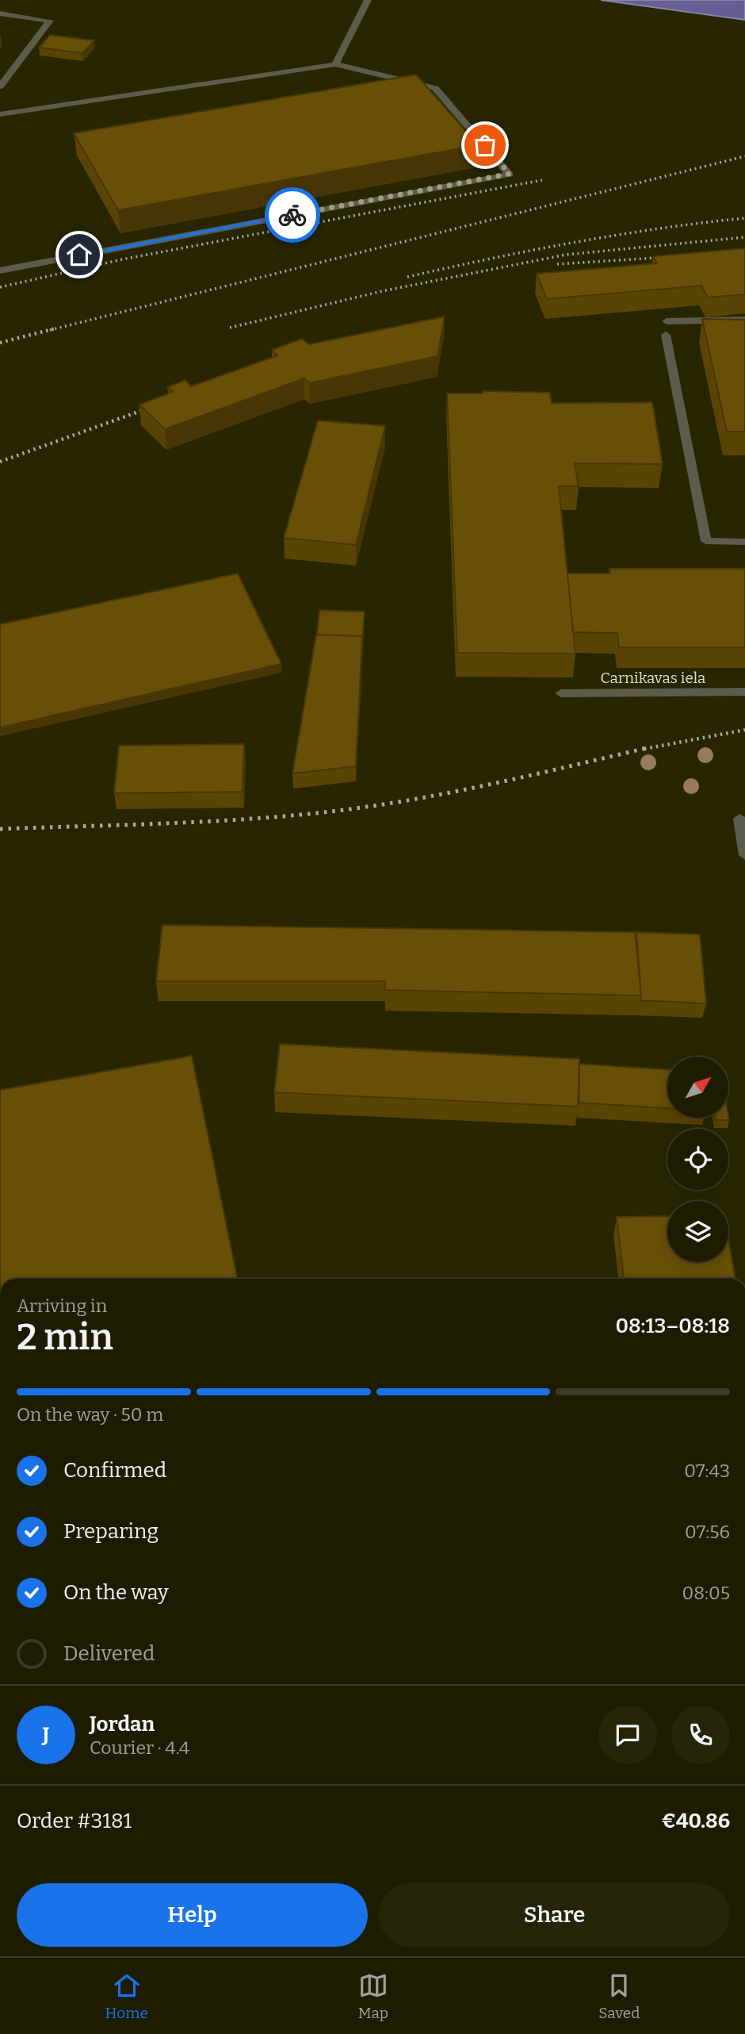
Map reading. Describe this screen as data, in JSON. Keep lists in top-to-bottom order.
{
  "streets": {
    "street": ["Carnikavas iela"]
  },
  "north": "top right",
  "page": {
    "heading": ["2 min", "Arriving in", "08:13–08:18"],
    "panel": [
      "Jordan",
      "Courier · 4.4",
      "Order #3181",
      "€40.86"
    ],
    "bar": "On the way · 50 m",
    "list": [
      ["Confirmed", "07:43"],
      ["Preparing", "07:56"],
      ["On the way", "08:05"],
      "Delivered"
    ],
    "round": "J",
    "buttons": ["Help", "Share"],
    "tabs": ["Home", "Map", "Saved"]
  }
}
